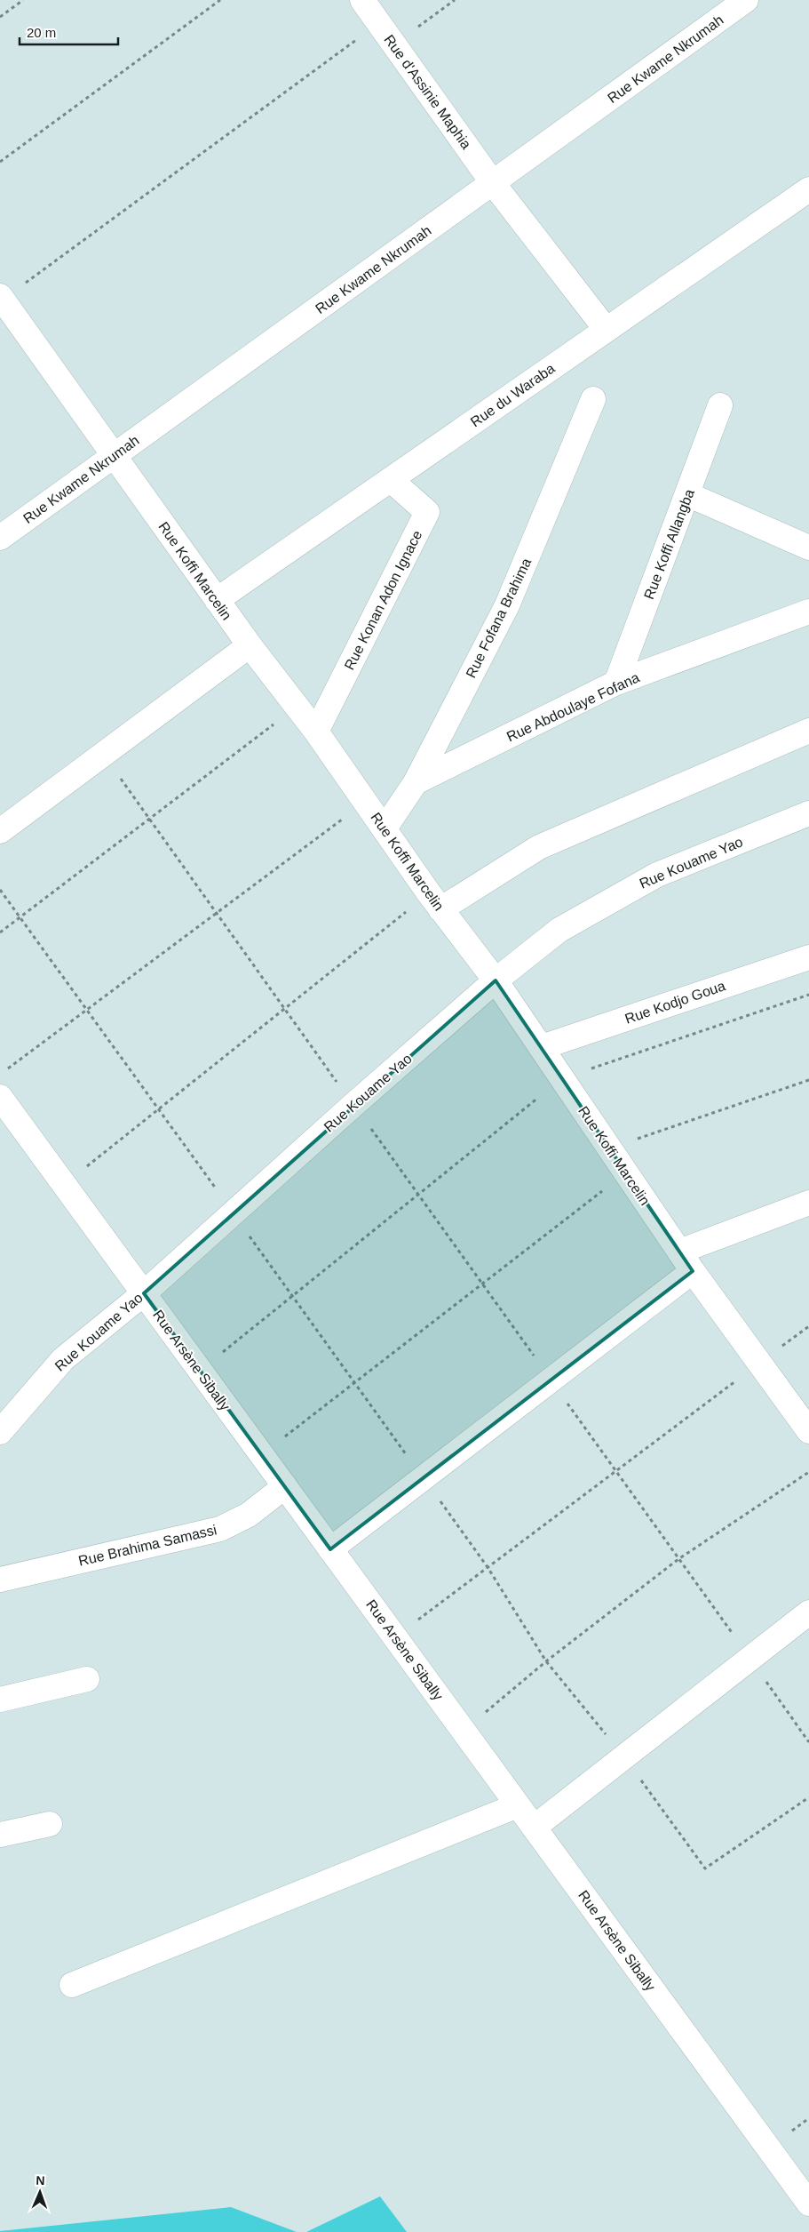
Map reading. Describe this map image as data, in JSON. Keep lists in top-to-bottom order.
{
  "streets": {
    "street": [
      "Rue Kwame Nkrumah",
      "Rue d'Assinie Maphia",
      "Rue du Waraba",
      "Rue Koffi Allangba",
      "Rue Koffi Marcelin",
      "Rue Konan Adon Ignace",
      "Rue Fofana Brahima",
      "Rue Abdoulaye Fofana",
      "Rue Kouame Yao",
      "Rue Kodjo Goua",
      "Rue Arsène Sibally",
      "Rue Brahima Samassi"
    ]
  },
  "crossings": [
    ["Rue Kwame Nkrumah", "Rue d'Assinie Maphia"],
    ["Rue Kwame Nkrumah", "Rue Koffi Marcelin"],
    ["Rue d'Assinie Maphia", "Rue du Waraba"],
    ["Rue du Waraba", "Rue Koffi Marcelin"],
    ["Rue du Waraba", "Rue Konan Adon Ignace"],
    ["Rue Koffi Allangba", "Rue Abdoulaye Fofana"],
    ["Rue Koffi Marcelin", "Rue Konan Adon Ignace"],
    ["Rue Koffi Marcelin", "Rue Fofana Brahima"],
    ["Rue Koffi Marcelin", "Rue Kouame Yao"],
    ["Rue Koffi Marcelin", "Rue Kodjo Goua"],
    ["Rue Fofana Brahima", "Rue Abdoulaye Fofana"],
    ["Rue Kouame Yao", "Rue Arsène Sibally"],
    ["Rue Arsène Sibally", "Rue Brahima Samassi"]
  ],
  "scale_bar": "20 m",
  "north": "top"
}
